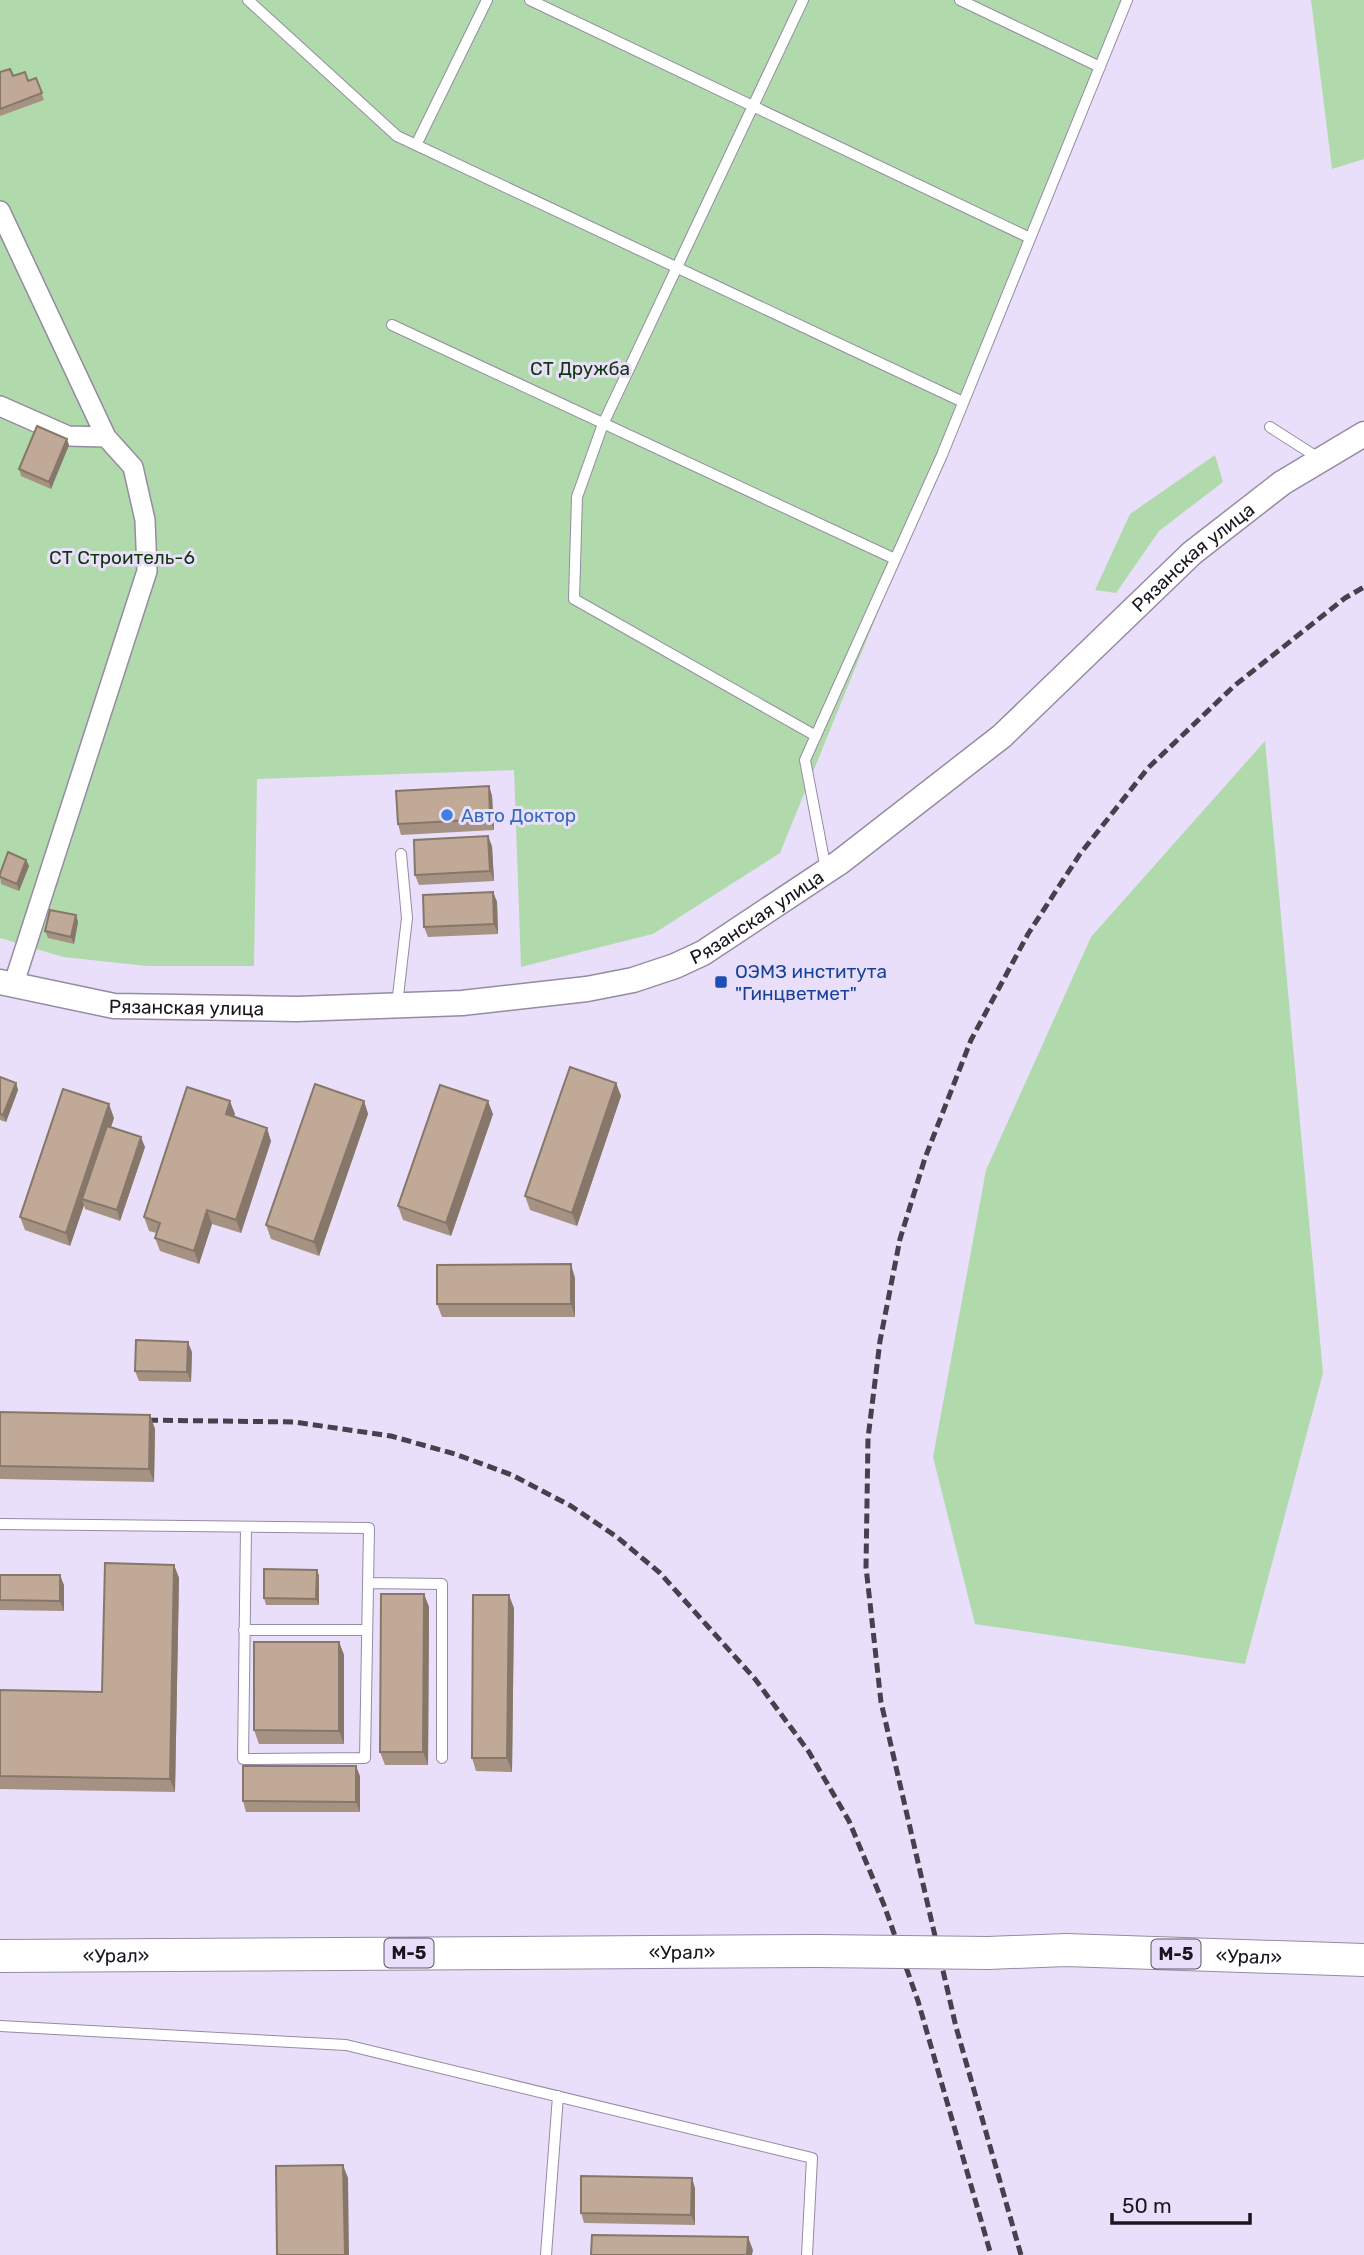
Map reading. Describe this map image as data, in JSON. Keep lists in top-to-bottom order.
{
  "streets": {
    "highway": ["«Урал»", "М-5"],
    "street": ["Рязанская улица"]
  },
  "parks": ["СТ Дружба", "СТ Строитель-6"],
  "places": {
    "other": ["Авто Доктор"],
    "transit": ["ОЭМЗ института \"Гинцветмет\""]
  },
  "scale_bar": "50 m"
}
